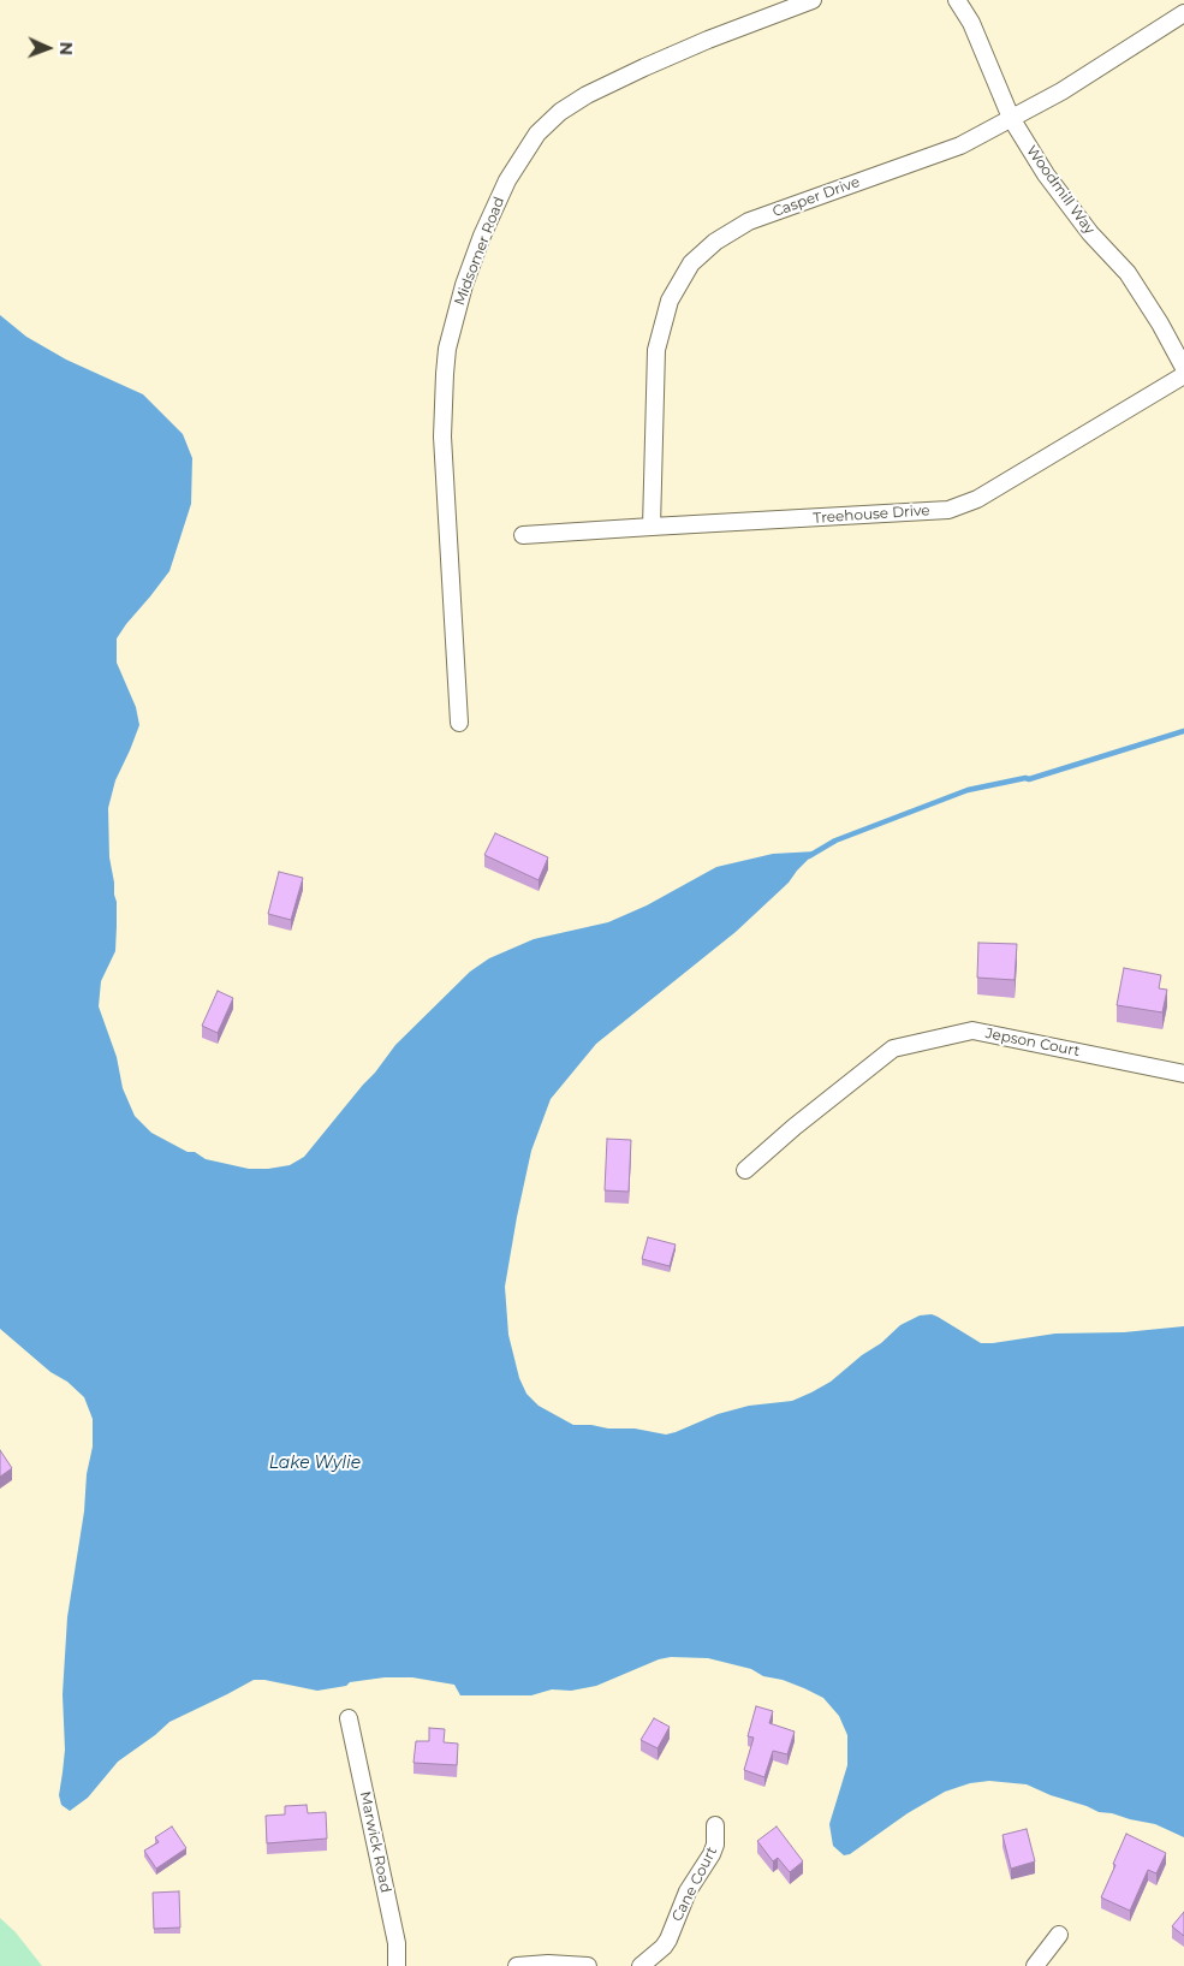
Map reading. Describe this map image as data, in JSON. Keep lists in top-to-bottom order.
{
  "streets": {
    "street": [
      "Woodmill Way",
      "Casper Drive",
      "Midsomer Road",
      "Treehouse Drive",
      "Jepson Court",
      "Marwick Road",
      "Cane Court"
    ]
  },
  "crossings": [
    ["Woodmill Way", "Casper Drive"],
    ["Casper Drive", "Treehouse Drive"]
  ],
  "water": ["Lake Wylie"],
  "north": "right"
}
